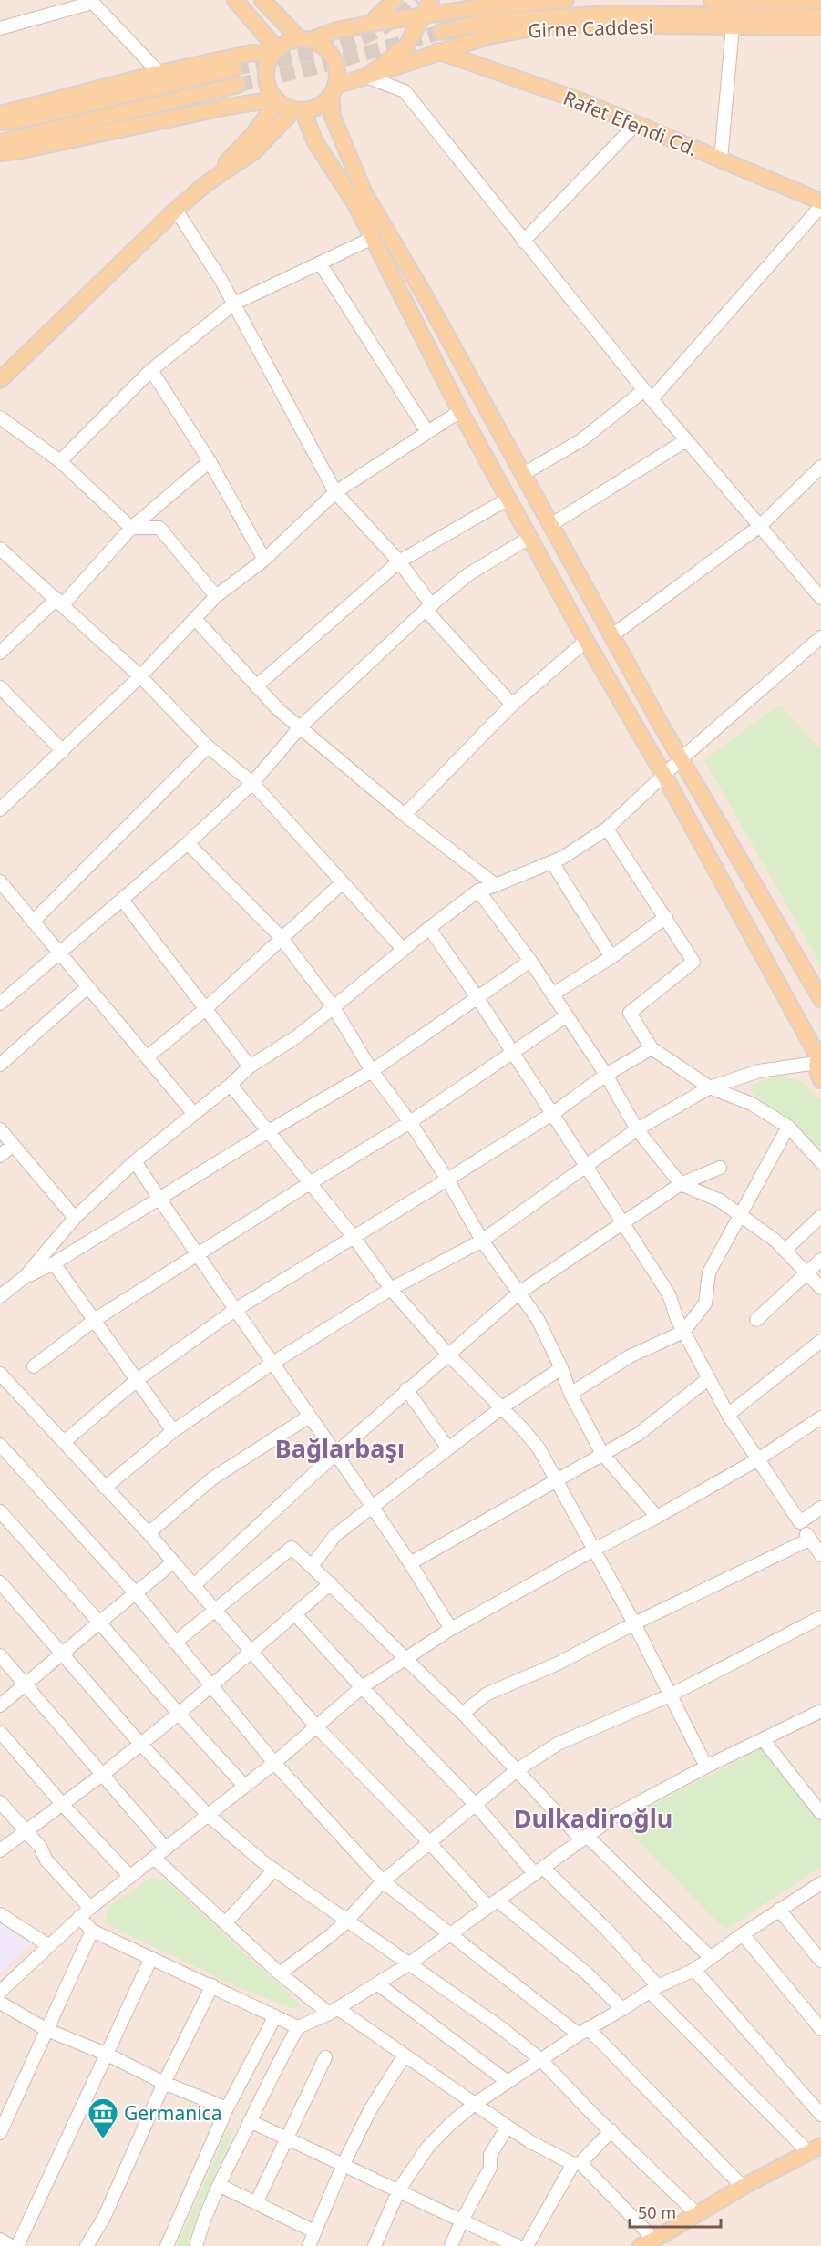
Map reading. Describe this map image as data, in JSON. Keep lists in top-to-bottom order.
{
  "streets": {
    "main road": ["Girne Caddesi", "Rafet Efendi Cd."]
  },
  "crossings": [
    ["Girne Caddesi", "Rafet Efendi Cd."]
  ],
  "districts": ["Bağlarbaşı", "Dulkadiroğlu"],
  "places": {
    "museum": ["Germanica"]
  },
  "scale_bar": "50 m"
}
